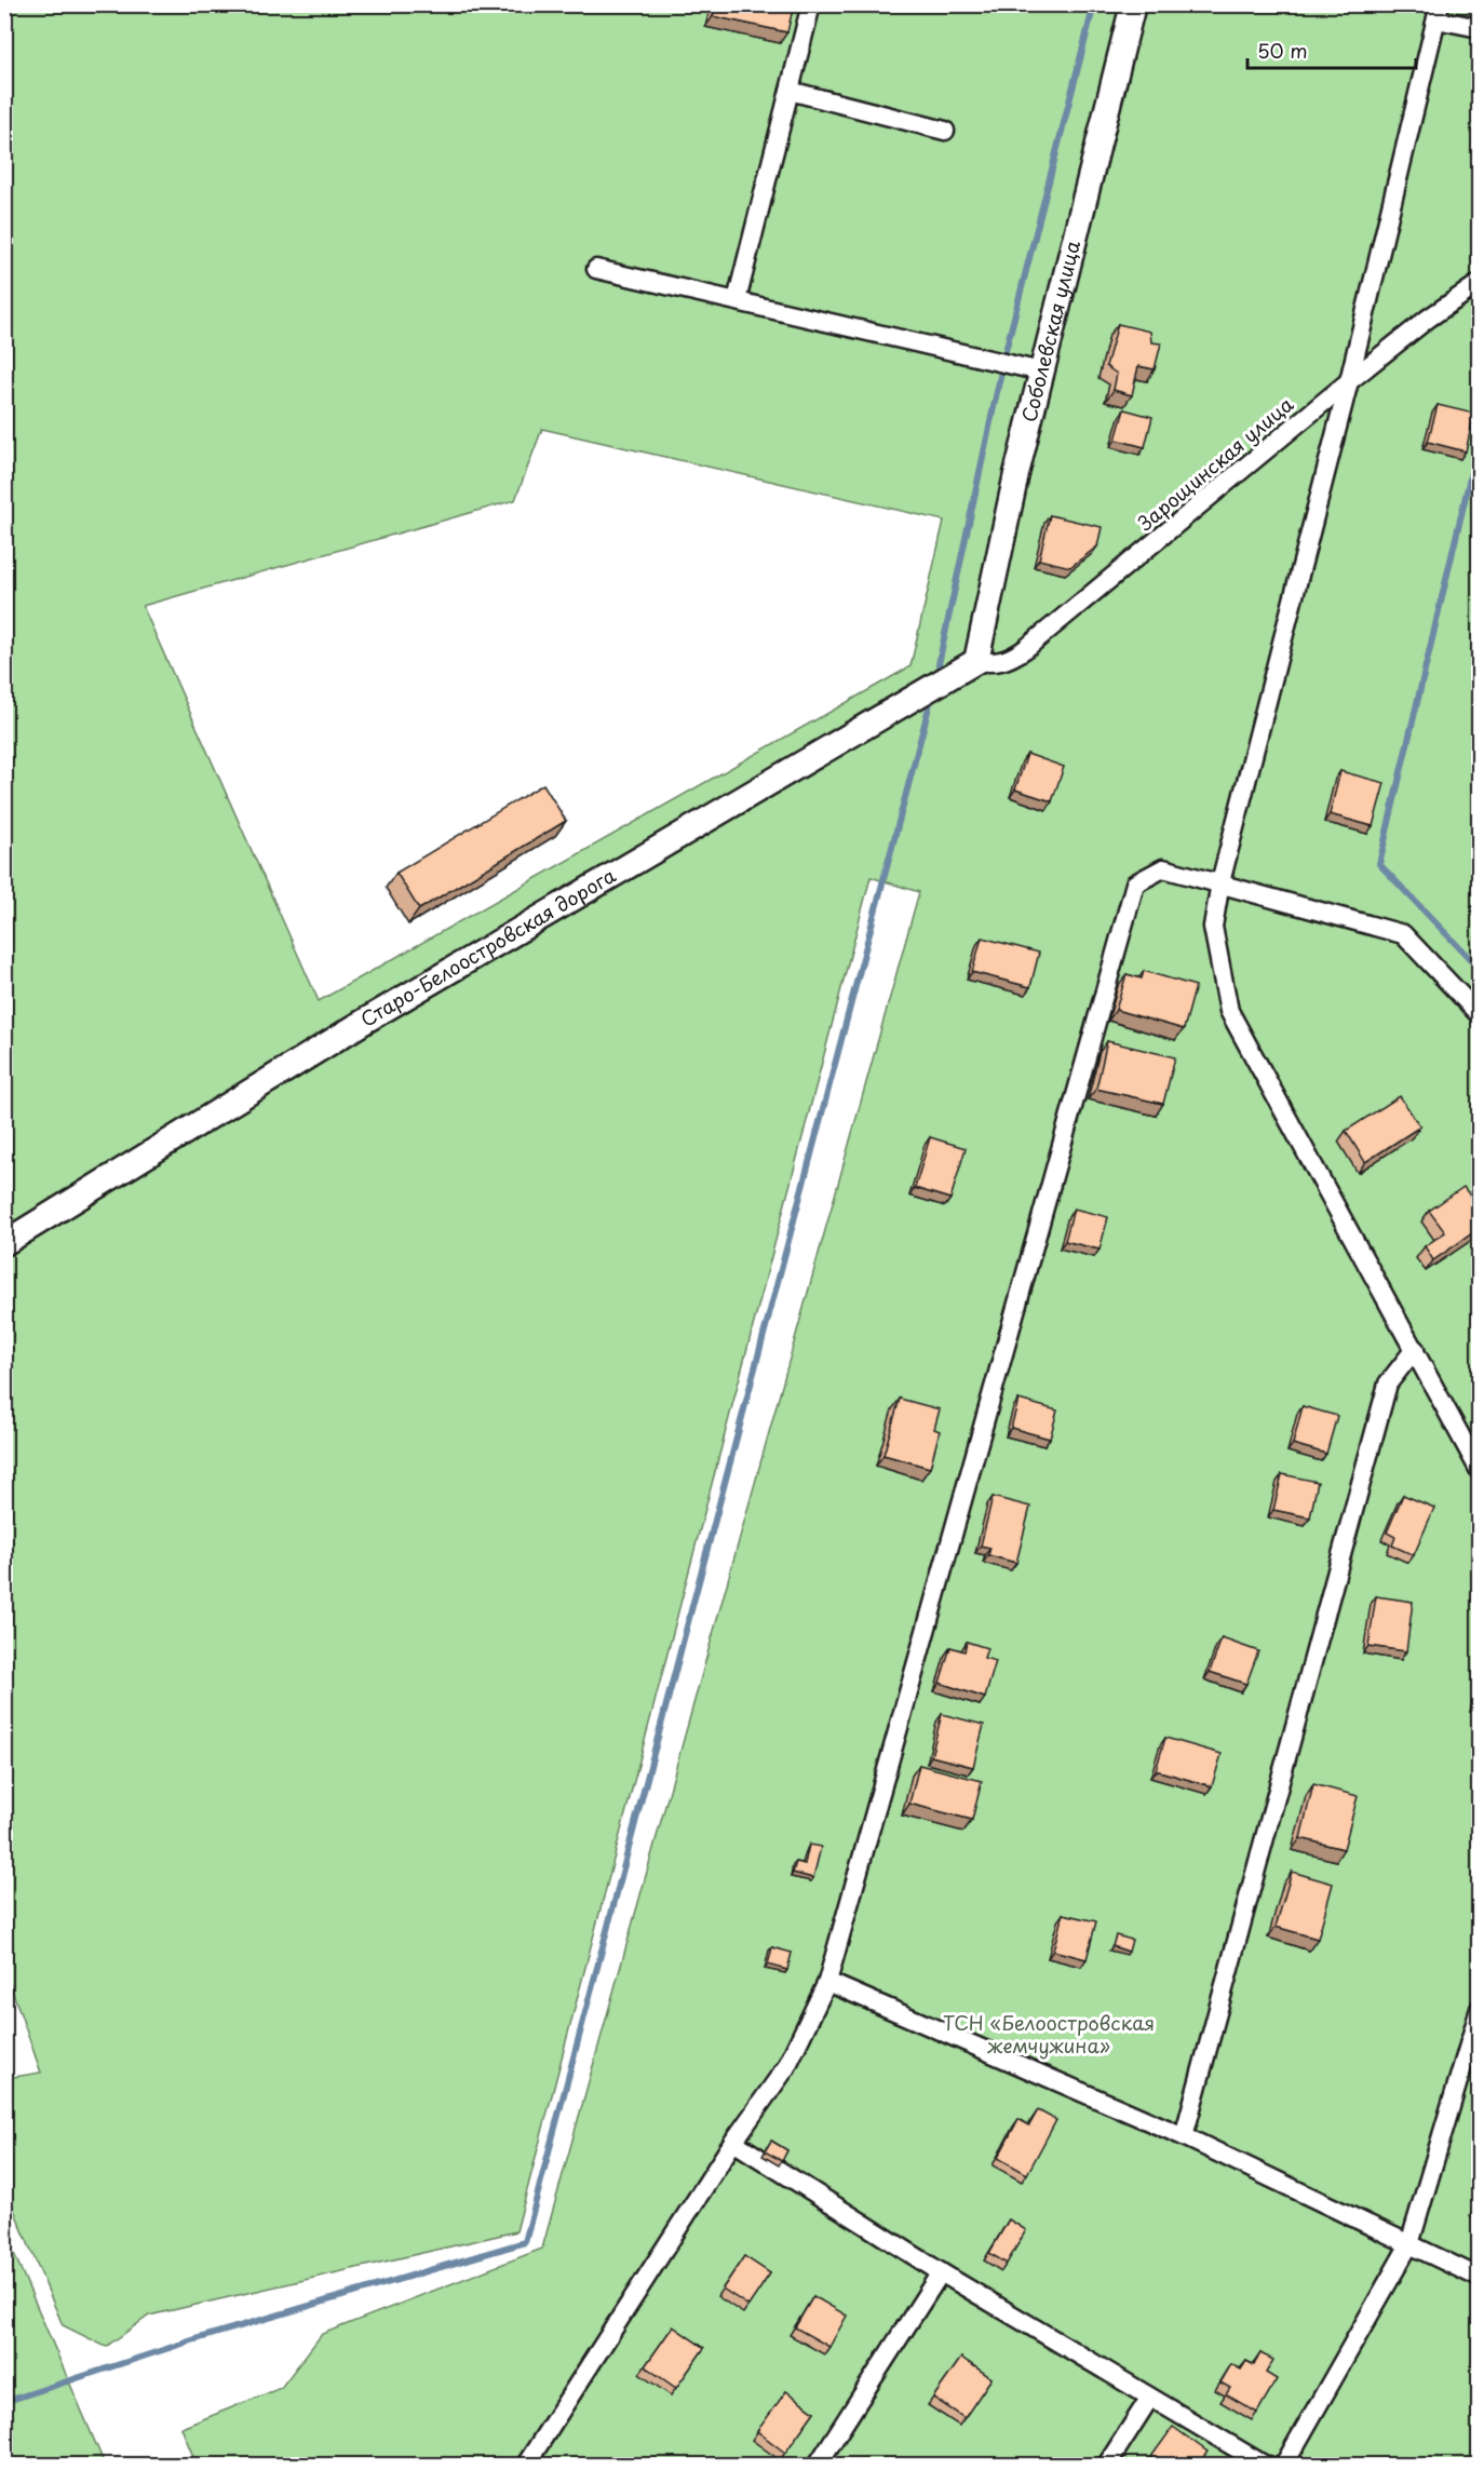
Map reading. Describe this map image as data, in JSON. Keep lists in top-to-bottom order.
{
  "streets": {
    "street": ["Соболевская улица", "Зарощинская улица", "Старо-Белоостровская дорога"]
  },
  "crossings": [
    ["Соболевская улица", "Зарощинская улица"],
    ["Соболевская улица", "Старо-Белоостровская дорога"],
    ["Зарощинская улица", "Старо-Белоостровская дорога"]
  ],
  "parks": ["ТСН «Белоостровская жемчужина»"],
  "scale_bar": "50 m"
}
